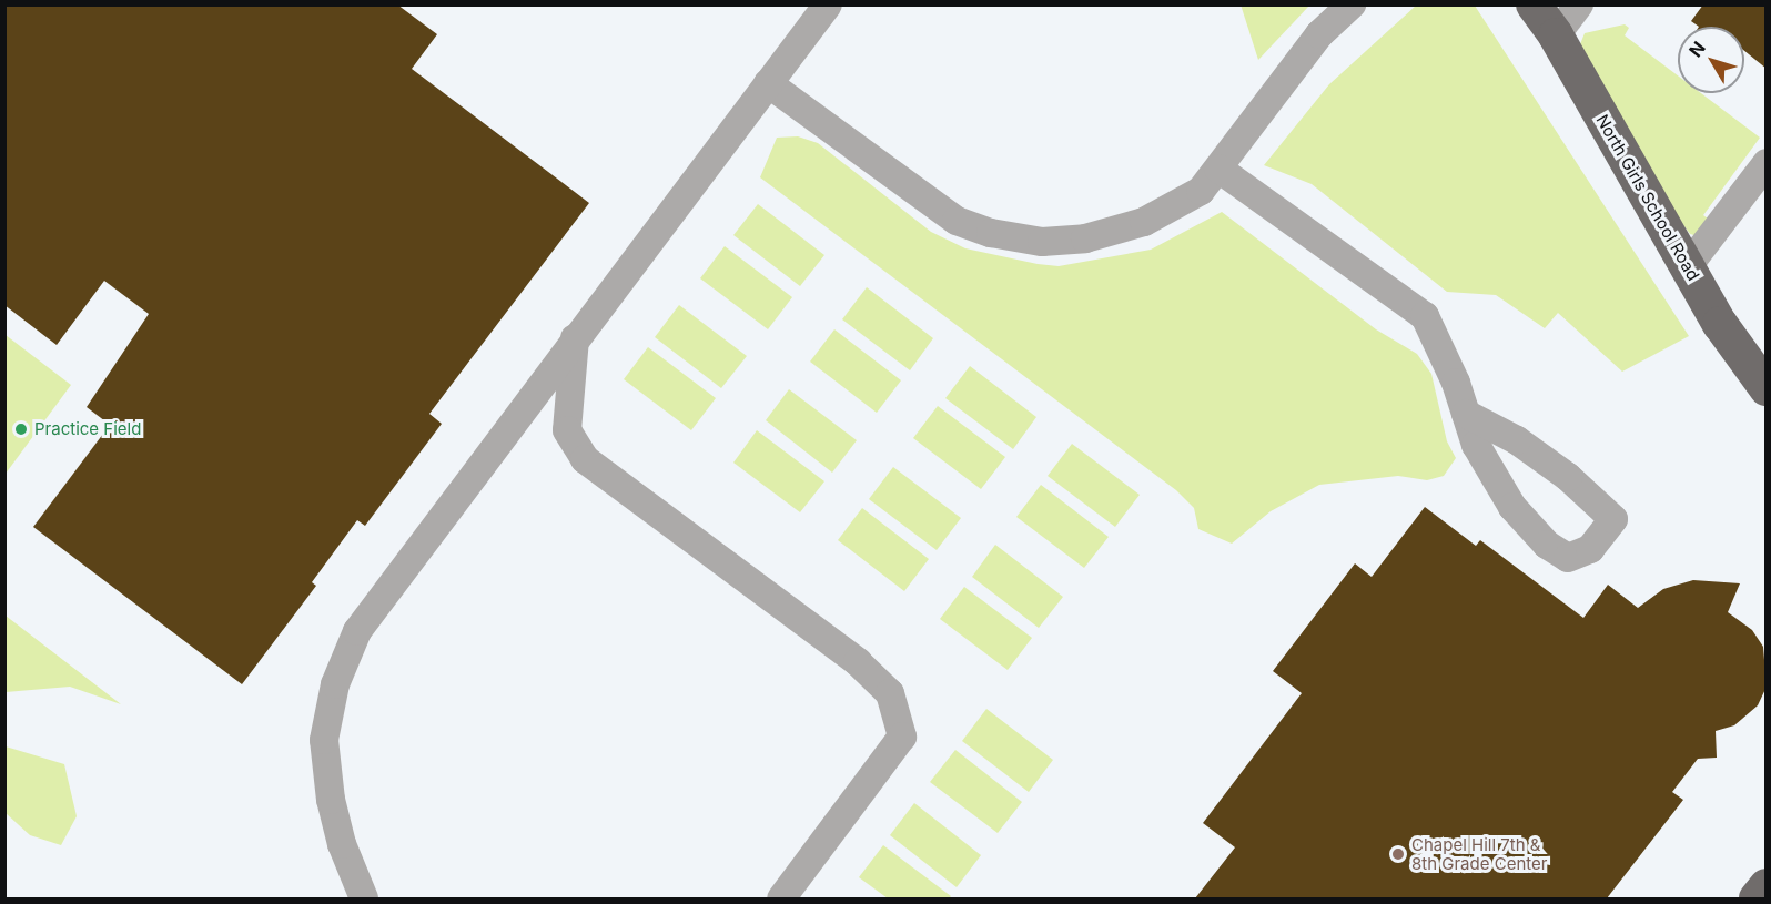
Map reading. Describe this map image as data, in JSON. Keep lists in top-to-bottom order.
{
  "streets": {
    "main road": ["North Girls School Road"]
  },
  "places": ["Practice Field", "Chapel Hill 7th & 8th Grade Center"],
  "north": "top left"
}
